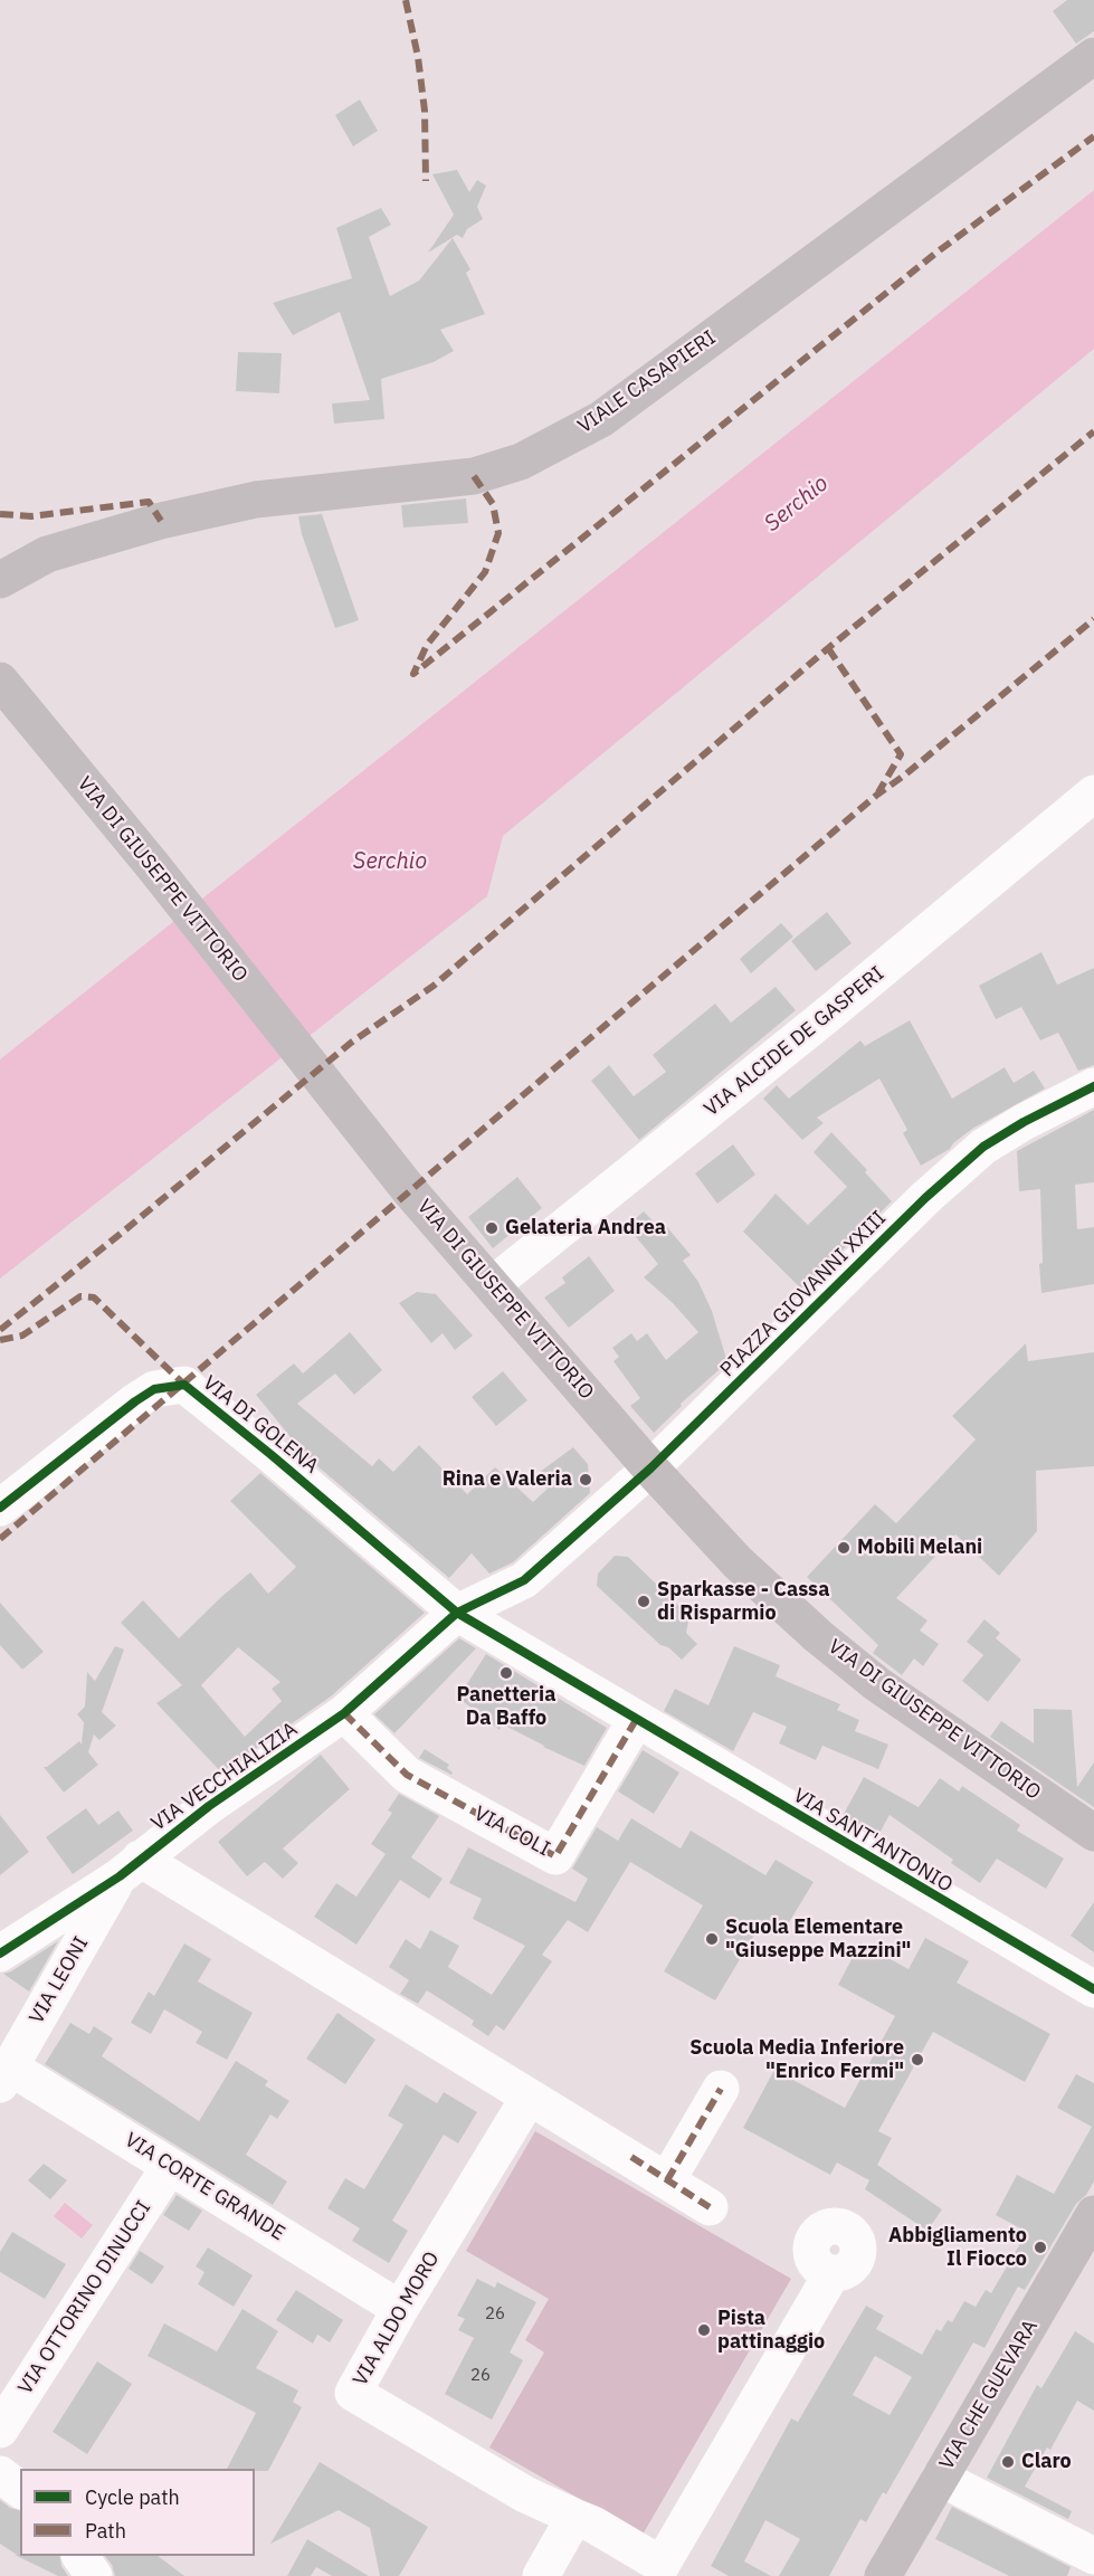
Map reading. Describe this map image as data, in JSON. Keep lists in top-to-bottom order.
{
  "streets": {
    "main road": ["VIALE CASAPIERI", "VIA DI GIUSEPPE VITTORIO", "VIA CHE GUEVARA"],
    "street": [
      "VIA ALCIDE DE GASPERI",
      "PIAZZA GIOVANNI XXIII",
      "VIA DI GOLENA",
      "VIA VECCHIALIZIA",
      "VIA COLI",
      "VIA SANT'ANTONIO",
      "VIA LEONI",
      "VIA CORTE GRANDE",
      "VIA OTTORINO DINUCCI",
      "VIA ALDO MORO"
    ]
  },
  "crossings": [
    ["VIA DI GIUSEPPE VITTORIO", "VIA ALCIDE DE GASPERI"],
    ["VIA DI GIUSEPPE VITTORIO", "PIAZZA GIOVANNI XXIII"],
    ["PIAZZA GIOVANNI XXIII", "VIA DI GOLENA"],
    ["PIAZZA GIOVANNI XXIII", "VIA VECCHIALIZIA"],
    ["VIA DI GOLENA", "VIA VECCHIALIZIA"],
    ["VIA DI GOLENA", "VIA COLI"],
    ["VIA DI GOLENA", "VIA SANT'ANTONIO"],
    ["VIA VECCHIALIZIA", "VIA COLI"],
    ["VIA VECCHIALIZIA", "VIA LEONI"],
    ["VIA COLI", "VIA SANT'ANTONIO"],
    ["VIA LEONI", "VIA CORTE GRANDE"],
    ["VIA CORTE GRANDE", "VIA OTTORINO DINUCCI"],
    ["VIA CORTE GRANDE", "VIA ALDO MORO"]
  ],
  "water": ["Serchio"],
  "places": [
    "Gelateria Andrea",
    "Rina e Valeria",
    "Mobili Melani",
    "Sparkasse - Cassa di Risparmio",
    "Panetteria Da Baffo",
    "Scuola Elementare \"Giuseppe Mazzini\"",
    "Scuola Media Inferiore \"Enrico Fermi\"",
    "Abbigliamento Il Fiocco",
    "Pista pattinaggio",
    "Claro"
  ],
  "house_numbers": ["26", "26"],
  "legend": ["Cycle path", "Path"]
}
